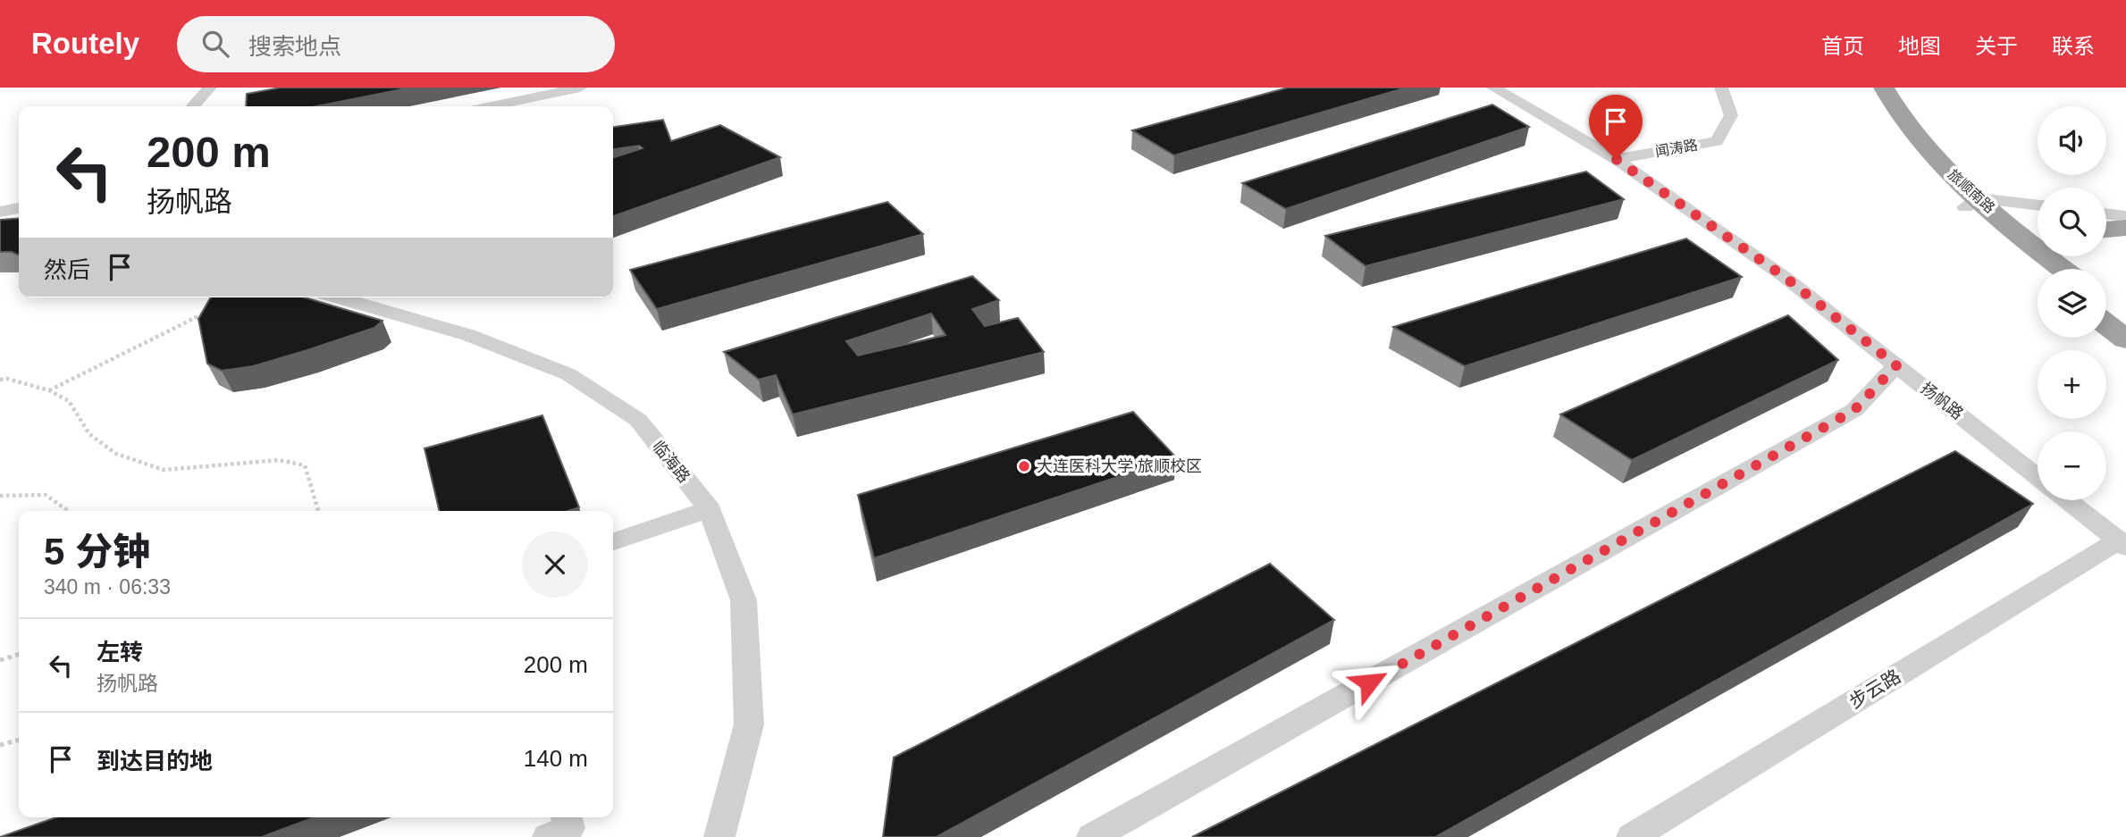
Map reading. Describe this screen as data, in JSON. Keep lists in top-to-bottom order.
{
  "streets": {
    "highway": ["旅顺南路"],
    "street": [
      "闻涛路",
      "扬帆路",
      "临海路",
      "步云路"
    ]
  },
  "crossings": [
    ["闻涛路", "扬帆路"]
  ],
  "places": ["大连医科大学 旅顺校区"],
  "page": {
    "header": "Routely",
    "search": "搜索地点",
    "nav": [
      "首页",
      "地图",
      "关于",
      "联系"
    ],
    "map_buttons": ["+", "−"],
    "turn": ["200 m", "扬帆路"],
    "then": "然后",
    "heading": ["5 分钟", "340 m · 06:33"],
    "list": [
      {
        "name": "左转",
        "note": "扬帆路",
        "value": "200 m"
      },
      {
        "name": "到达目的地",
        "value": "140 m"
      }
    ]
  }
}
